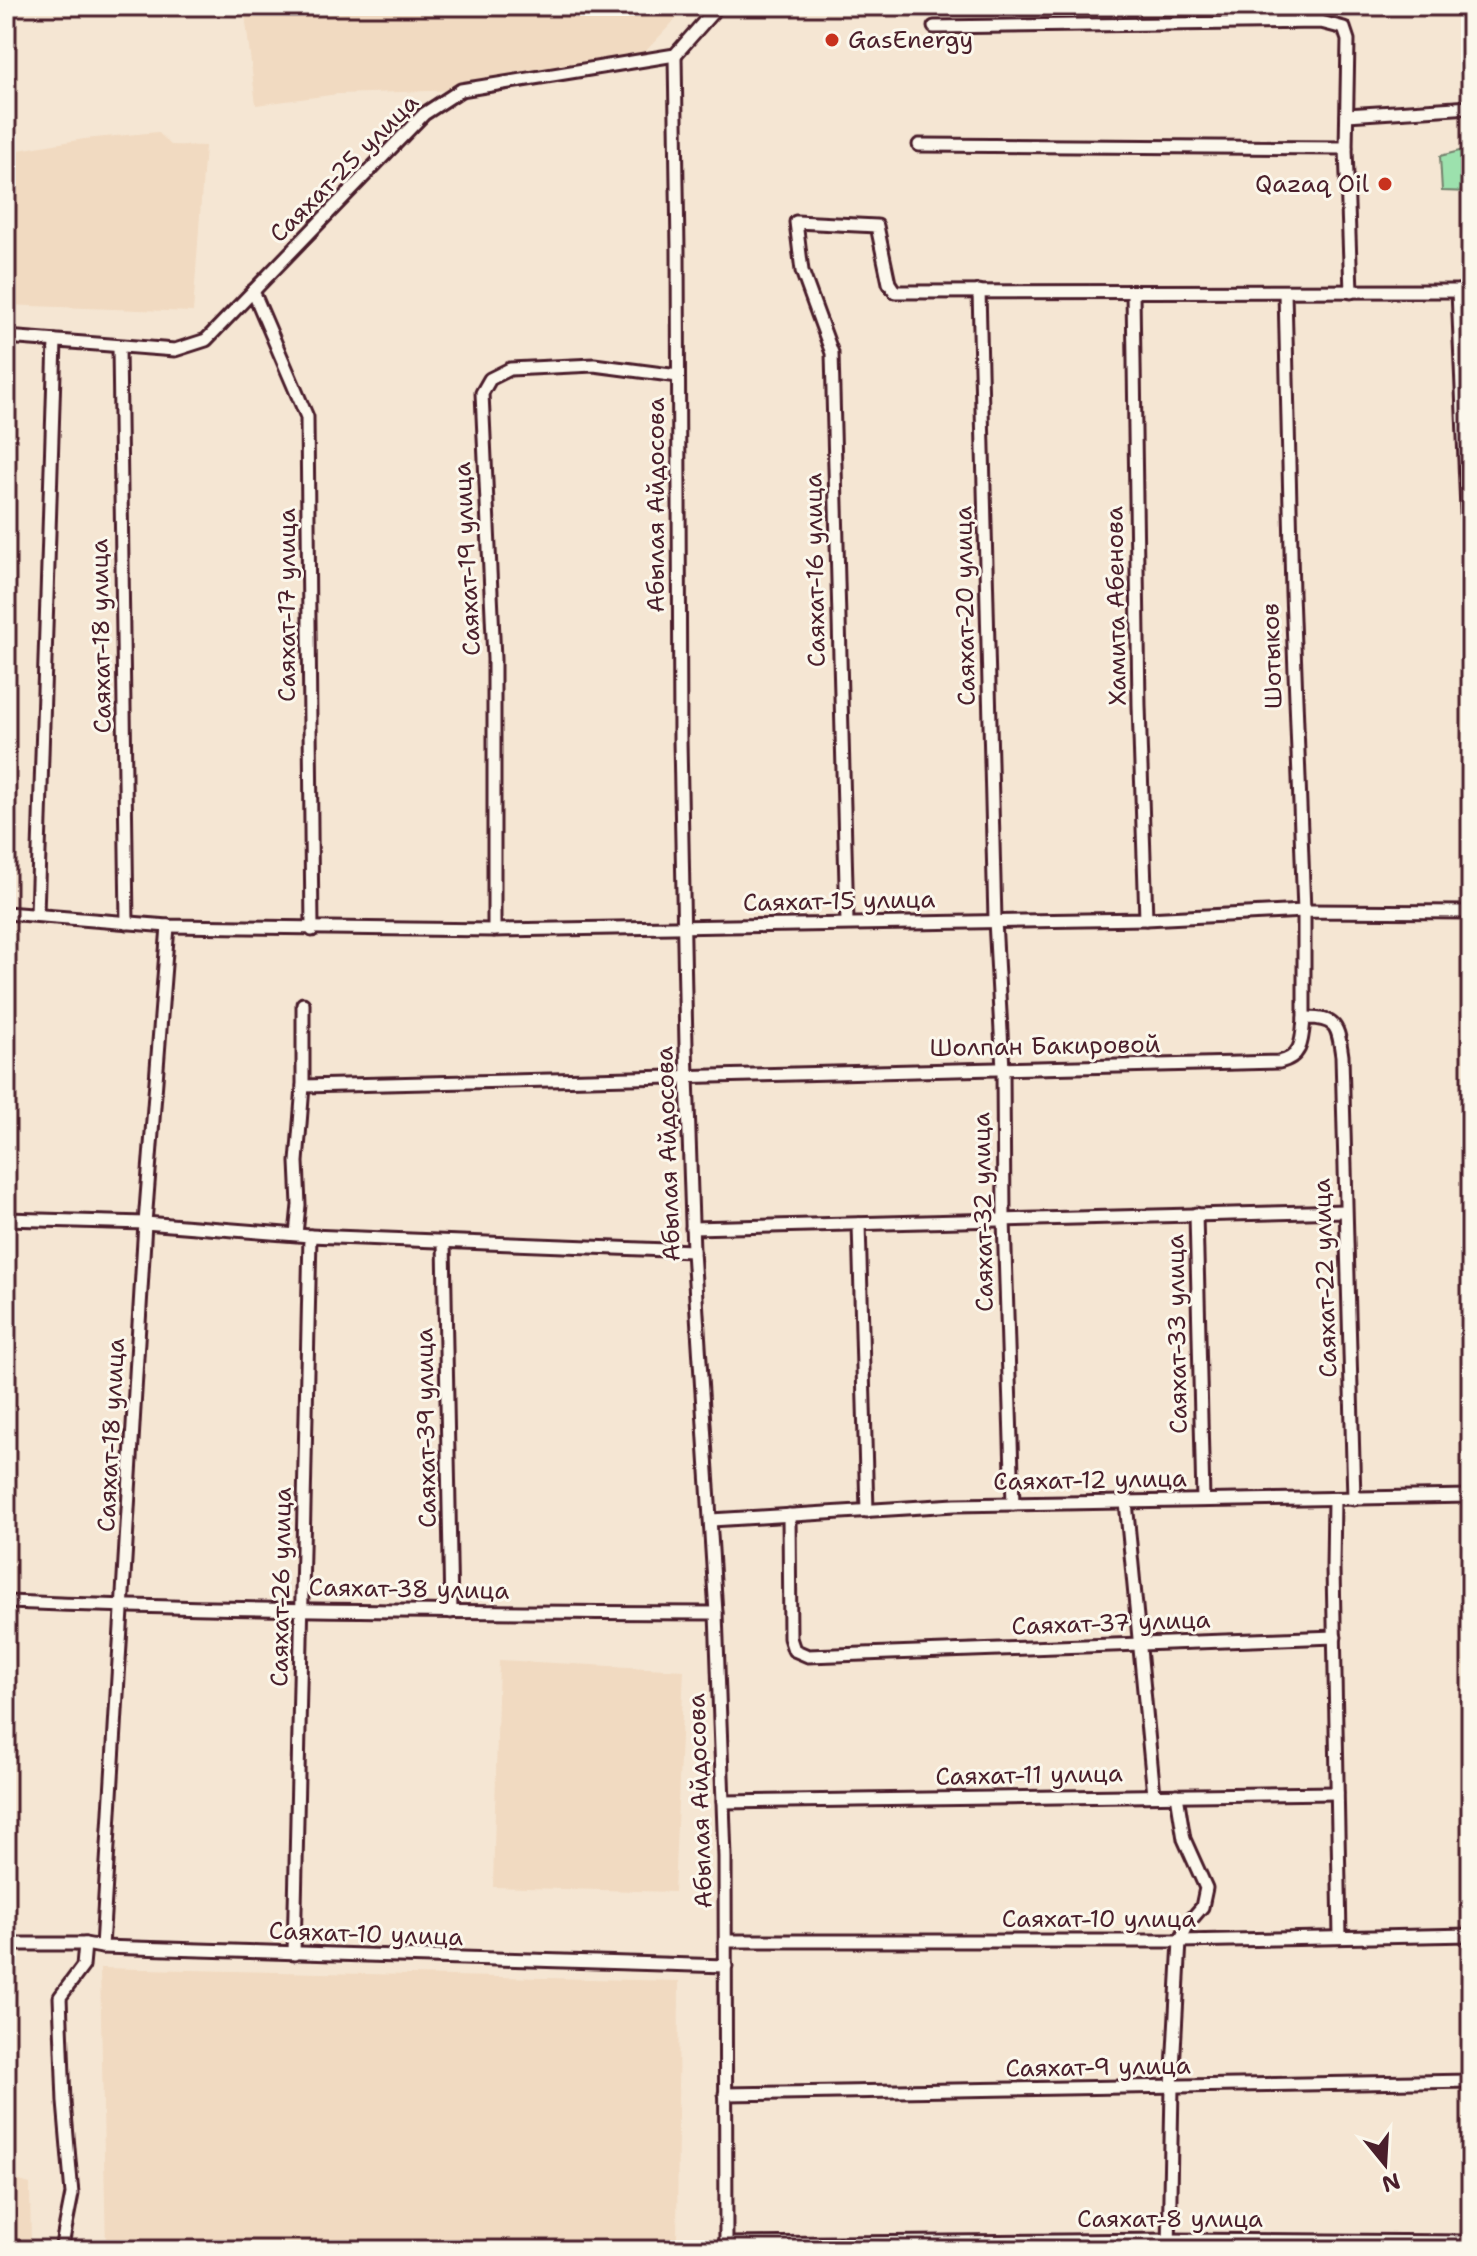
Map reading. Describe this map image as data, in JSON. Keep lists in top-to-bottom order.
{
  "streets": {
    "street": [
      "Саяхат-25 улица",
      "Абылая Айдосова",
      "Саяхат-19 улица",
      "Саяхат-16 улица",
      "Саяхат-17 улица",
      "Саяхат-20 улица",
      "Хамита Абенова",
      "Саяхат-18 улица",
      "Шотыков",
      "Саяхат-15 улица",
      "Шолпан Бакировой",
      "Саяхат-32 улица",
      "Саяхат-22 улица",
      "Саяхат-33 улица",
      "Саяхат-39 улица",
      "Саяхат-12 улица",
      "Саяхат-26 улица",
      "Саяхат-38 улица",
      "Саяхат-37 улица",
      "Саяхат-11 улица",
      "Саяхат-10 улица",
      "Саяхат-9 улица",
      "Саяхат-8 улица"
    ]
  },
  "crossings": [
    ["Саяхат-25 улица", "Абылая Айдосова"],
    ["Саяхат-25 улица", "Саяхат-17 улица"],
    ["Саяхат-25 улица", "Саяхат-18 улица"],
    ["Абылая Айдосова", "Саяхат-19 улица"],
    ["Абылая Айдосова", "Саяхат-15 улица"],
    ["Абылая Айдосова", "Шолпан Бакировой"],
    ["Абылая Айдосова", "Саяхат-12 улица"],
    ["Абылая Айдосова", "Саяхат-38 улица"],
    ["Абылая Айдосова", "Саяхат-11 улица"],
    ["Абылая Айдосова", "Саяхат-10 улица"],
    ["Абылая Айдосова", "Саяхат-9 улица"],
    ["Абылая Айдосова", "Саяхат-8 улица"],
    ["Саяхат-19 улица", "Саяхат-15 улица"],
    ["Саяхат-16 улица", "Саяхат-20 улица"],
    ["Саяхат-16 улица", "Саяхат-15 улица"],
    ["Саяхат-17 улица", "Саяхат-15 улица"],
    ["Саяхат-20 улица", "Саяхат-15 улица"],
    ["Саяхат-20 улица", "Саяхат-32 улица"],
    ["Хамита Абенова", "Саяхат-15 улица"],
    ["Саяхат-18 улица", "Саяхат-15 улица"],
    ["Саяхат-18 улица", "Саяхат-38 улица"],
    ["Саяхат-18 улица", "Саяхат-10 улица"],
    ["Шотыков", "Саяхат-15 улица"],
    ["Шотыков", "Шолпан Бакировой"],
    ["Шотыков", "Саяхат-22 улица"],
    ["Саяхат-15 улица", "Саяхат-32 улица"],
    ["Шолпан Бакировой", "Саяхат-32 улица"],
    ["Шолпан Бакировой", "Саяхат-22 улица"],
    ["Саяхат-32 улица", "Саяхат-12 улица"],
    ["Саяхат-22 улица", "Саяхат-12 улица"],
    ["Саяхат-33 улица", "Саяхат-12 улица"],
    ["Саяхат-39 улица", "Саяхат-38 улица"],
    ["Саяхат-12 улица", "Саяхат-37 улица"],
    ["Саяхат-26 улица", "Саяхат-38 улица"],
    ["Саяхат-26 улица", "Саяхат-10 улица"]
  ],
  "places": ["GasEnergy", "Qazaq Oil"],
  "north": "bottom"
}
